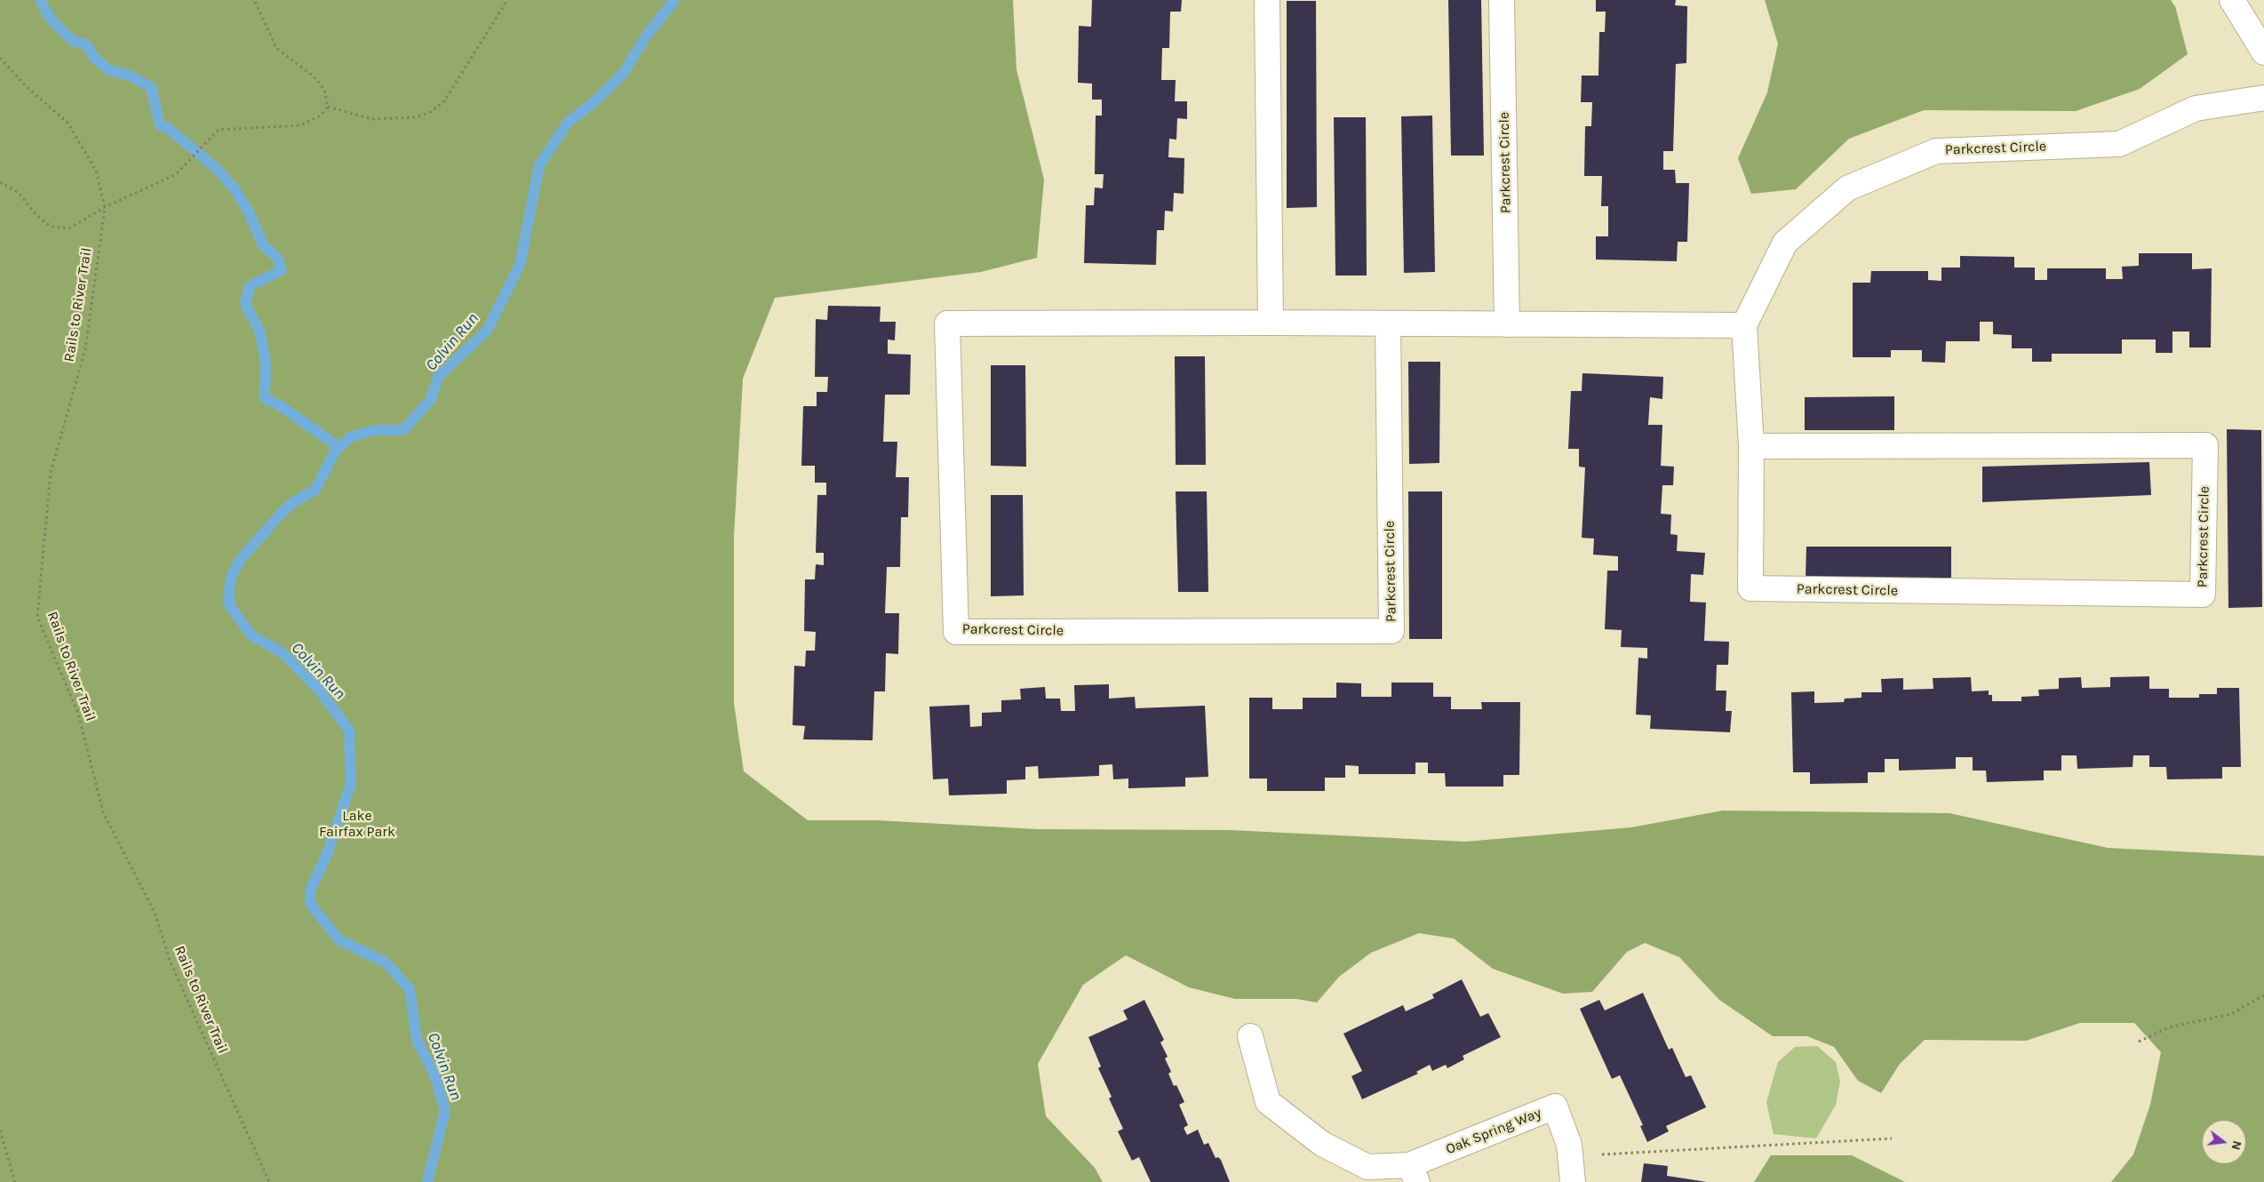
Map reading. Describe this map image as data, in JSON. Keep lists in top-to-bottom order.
{
  "streets": {
    "street": ["Parkcrest Circle", "Oak Spring Way"],
    "path": ["Rails to River Trail"]
  },
  "water": ["Colvin Run"],
  "parks": ["Lake Fairfax Park"],
  "north": "right"
}
